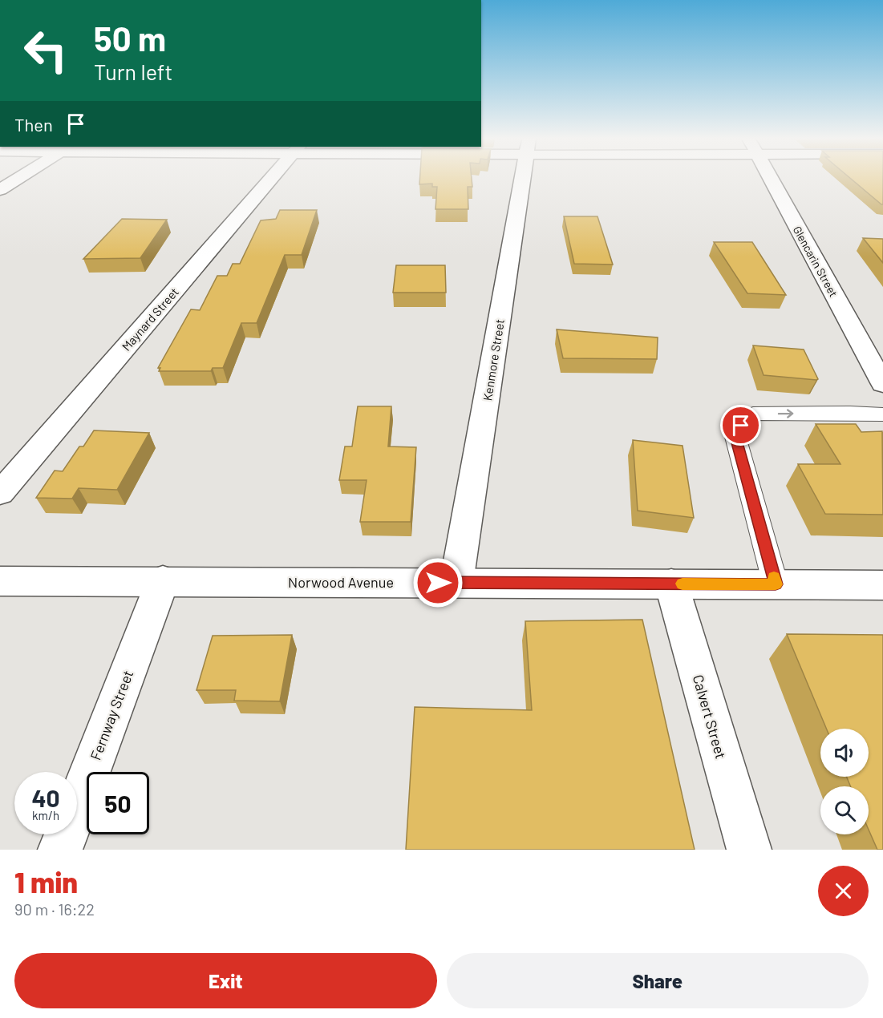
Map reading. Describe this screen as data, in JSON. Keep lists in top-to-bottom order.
{
  "streets": {
    "street": [
      "Glencarin Street",
      "Maynard Street",
      "Kenmore Street",
      "Norwood Avenue",
      "Fernway Street",
      "Calvert Street"
    ]
  },
  "crossings": [
    ["Kenmore Street", "Norwood Avenue"],
    ["Norwood Avenue", "Fernway Street"],
    ["Norwood Avenue", "Calvert Street"]
  ],
  "page": {
    "turn": ["50 m", "Turn left"],
    "then": "Then",
    "speed": "40 km/h",
    "limit": "50",
    "heading": ["1 min", "90 m · 16:22"],
    "buttons": ["Exit", "Share"]
  }
}
